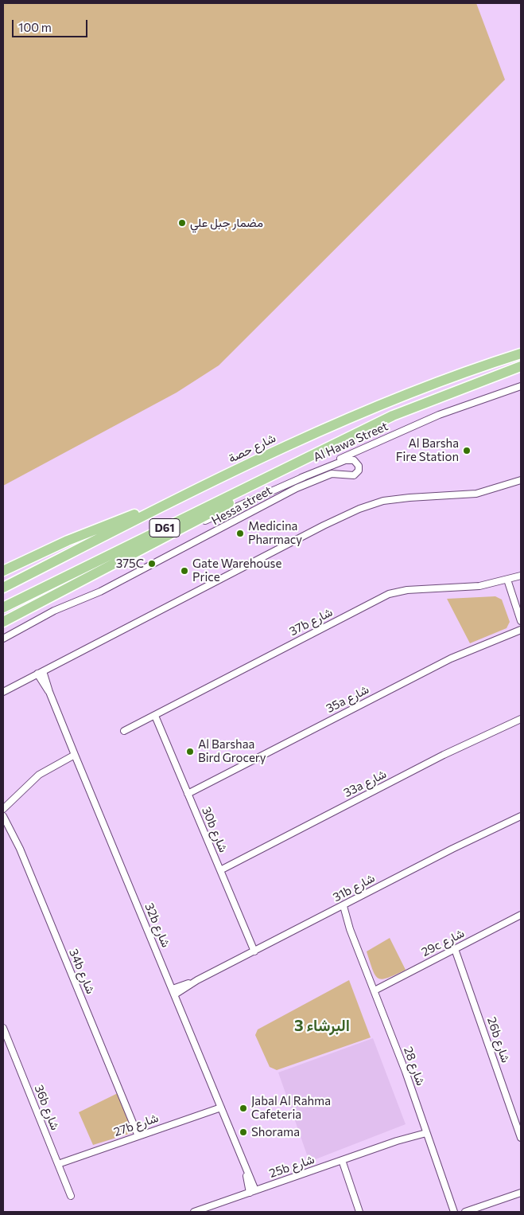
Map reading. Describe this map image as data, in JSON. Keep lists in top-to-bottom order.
{
  "streets": {
    "main road": ["شارع حصة", "D61"],
    "street": [
      "Al Hawa Street",
      "Hessa street",
      "37b شارع",
      "35a شارع",
      "33a شارع",
      "30b شارع",
      "31b شارع",
      "32b شارع",
      "29c شارع",
      "34b شارع",
      "26b شارع",
      "شارع 28",
      "36b شارع",
      "27b شارع",
      "25b شارع"
    ]
  },
  "crossings": [
    ["Al Hawa Street", "Hessa street"],
    ["Al Hawa Street", "D61"],
    ["37b شارع", "30b شارع"],
    ["35a شارع", "30b شارع"],
    ["33a شارع", "30b شارع"],
    ["30b شارع", "31b شارع"],
    ["31b شارع", "32b شارع"],
    ["31b شارع", "شارع 28"],
    ["32b شارع", "27b شارع"],
    ["32b شارع", "25b شارع"],
    ["29c شارع", "26b شارع"],
    ["29c شارع", "شارع 28"],
    ["34b شارع", "27b شارع"],
    ["شارع 28", "25b شارع"],
    ["36b شارع", "27b شارع"]
  ],
  "districts": ["البرشاء 3"],
  "places": [
    "مضمار جبل علي",
    "Al Barsha Fire Station",
    "Medicina Pharmacy",
    "375C",
    "Gate Warehouse Price",
    "Al Barshaa Bird Grocery",
    "Jabal Al Rahma Cafeteria",
    "Shorama"
  ],
  "scale_bar": "100 m"
}
